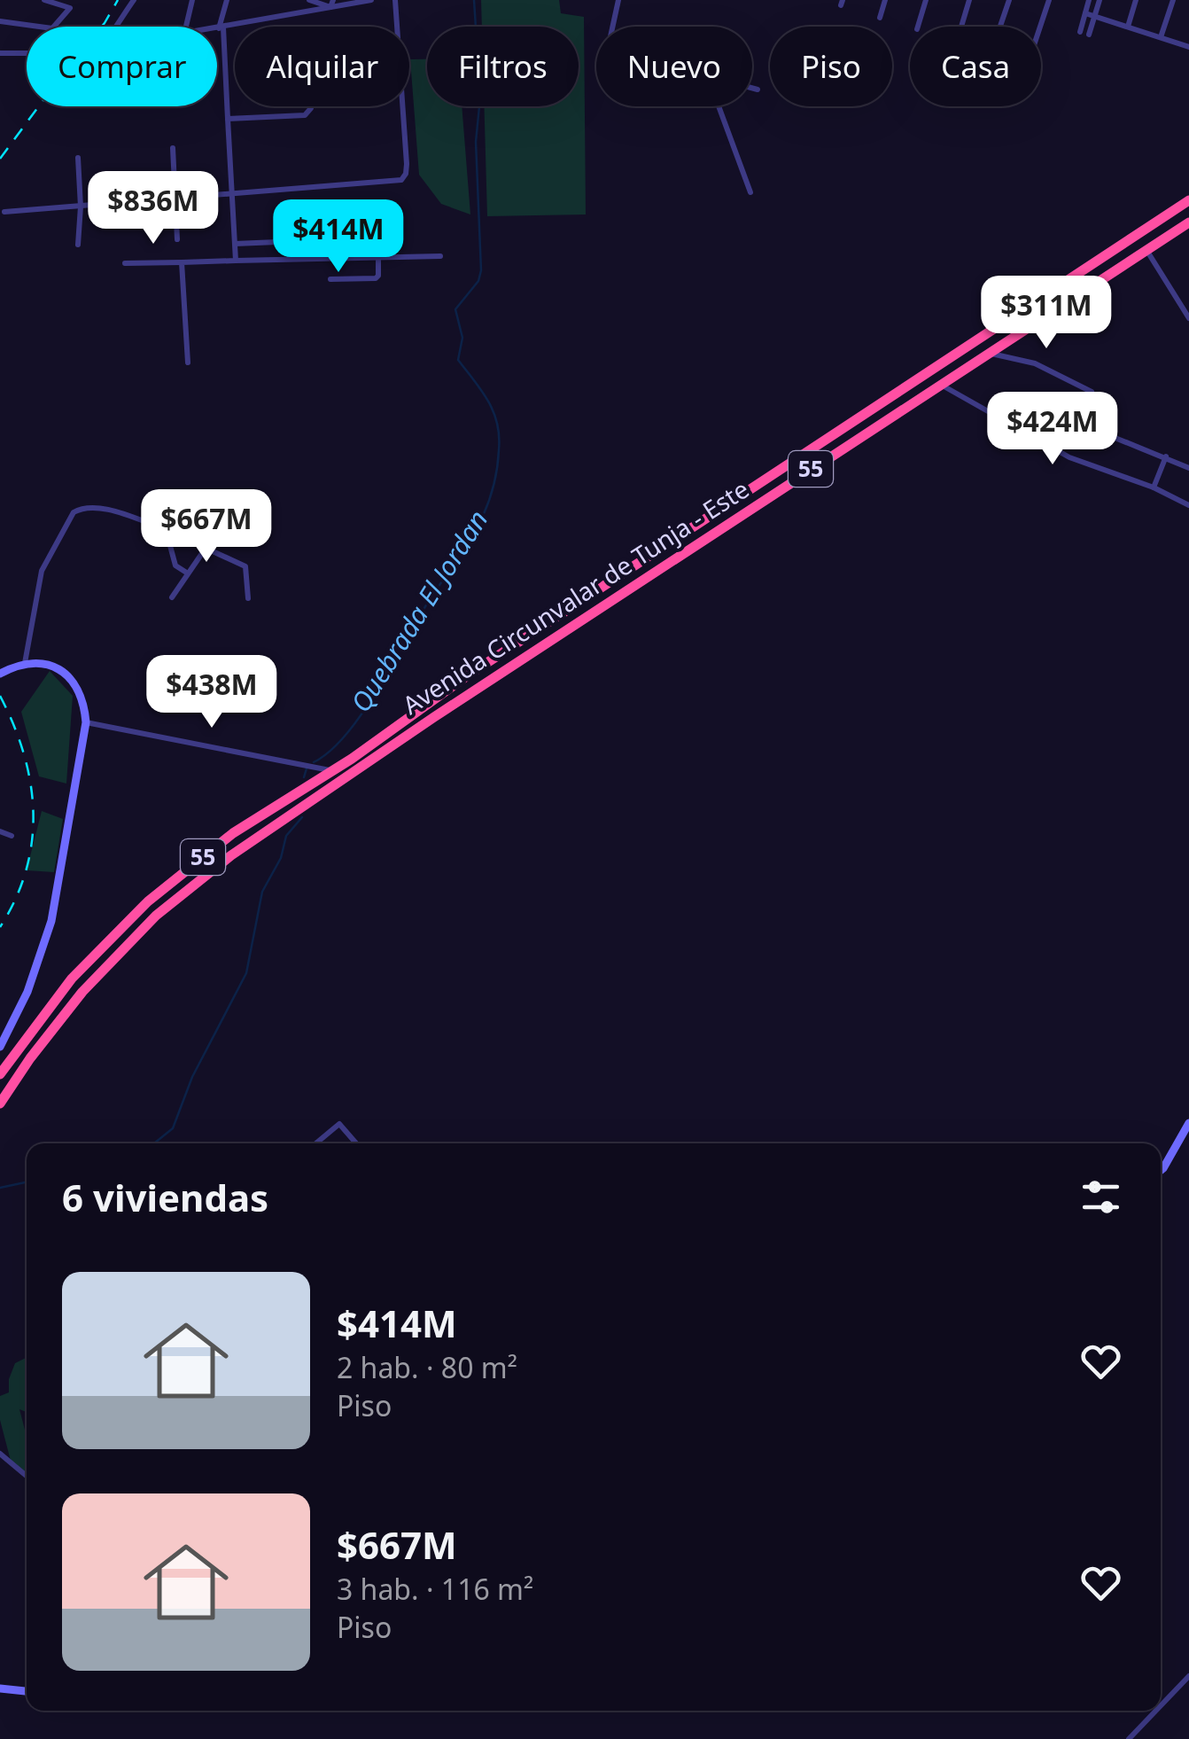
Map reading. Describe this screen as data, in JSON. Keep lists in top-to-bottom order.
{
  "streets": {
    "highway": ["55", "Avenida Circunvalar de Tunja - Este"]
  },
  "water": ["Quebrada El Jordan"],
  "page": {
    "chip": [
      "Comprar",
      "Alquilar",
      "Filtros",
      "Nuevo",
      "Piso",
      "Casa"
    ],
    "price": [
      "$836M",
      "$414M",
      "$311M",
      "$424M",
      "$667M",
      "$438M"
    ],
    "heading": "6 viviendas",
    "list": [
      {
        "name": "$414M",
        "note": "2 hab. · 80 m² · Piso"
      },
      {
        "name": "$667M",
        "note": "3 hab. · 116 m² · Piso"
      }
    ]
  }
}
